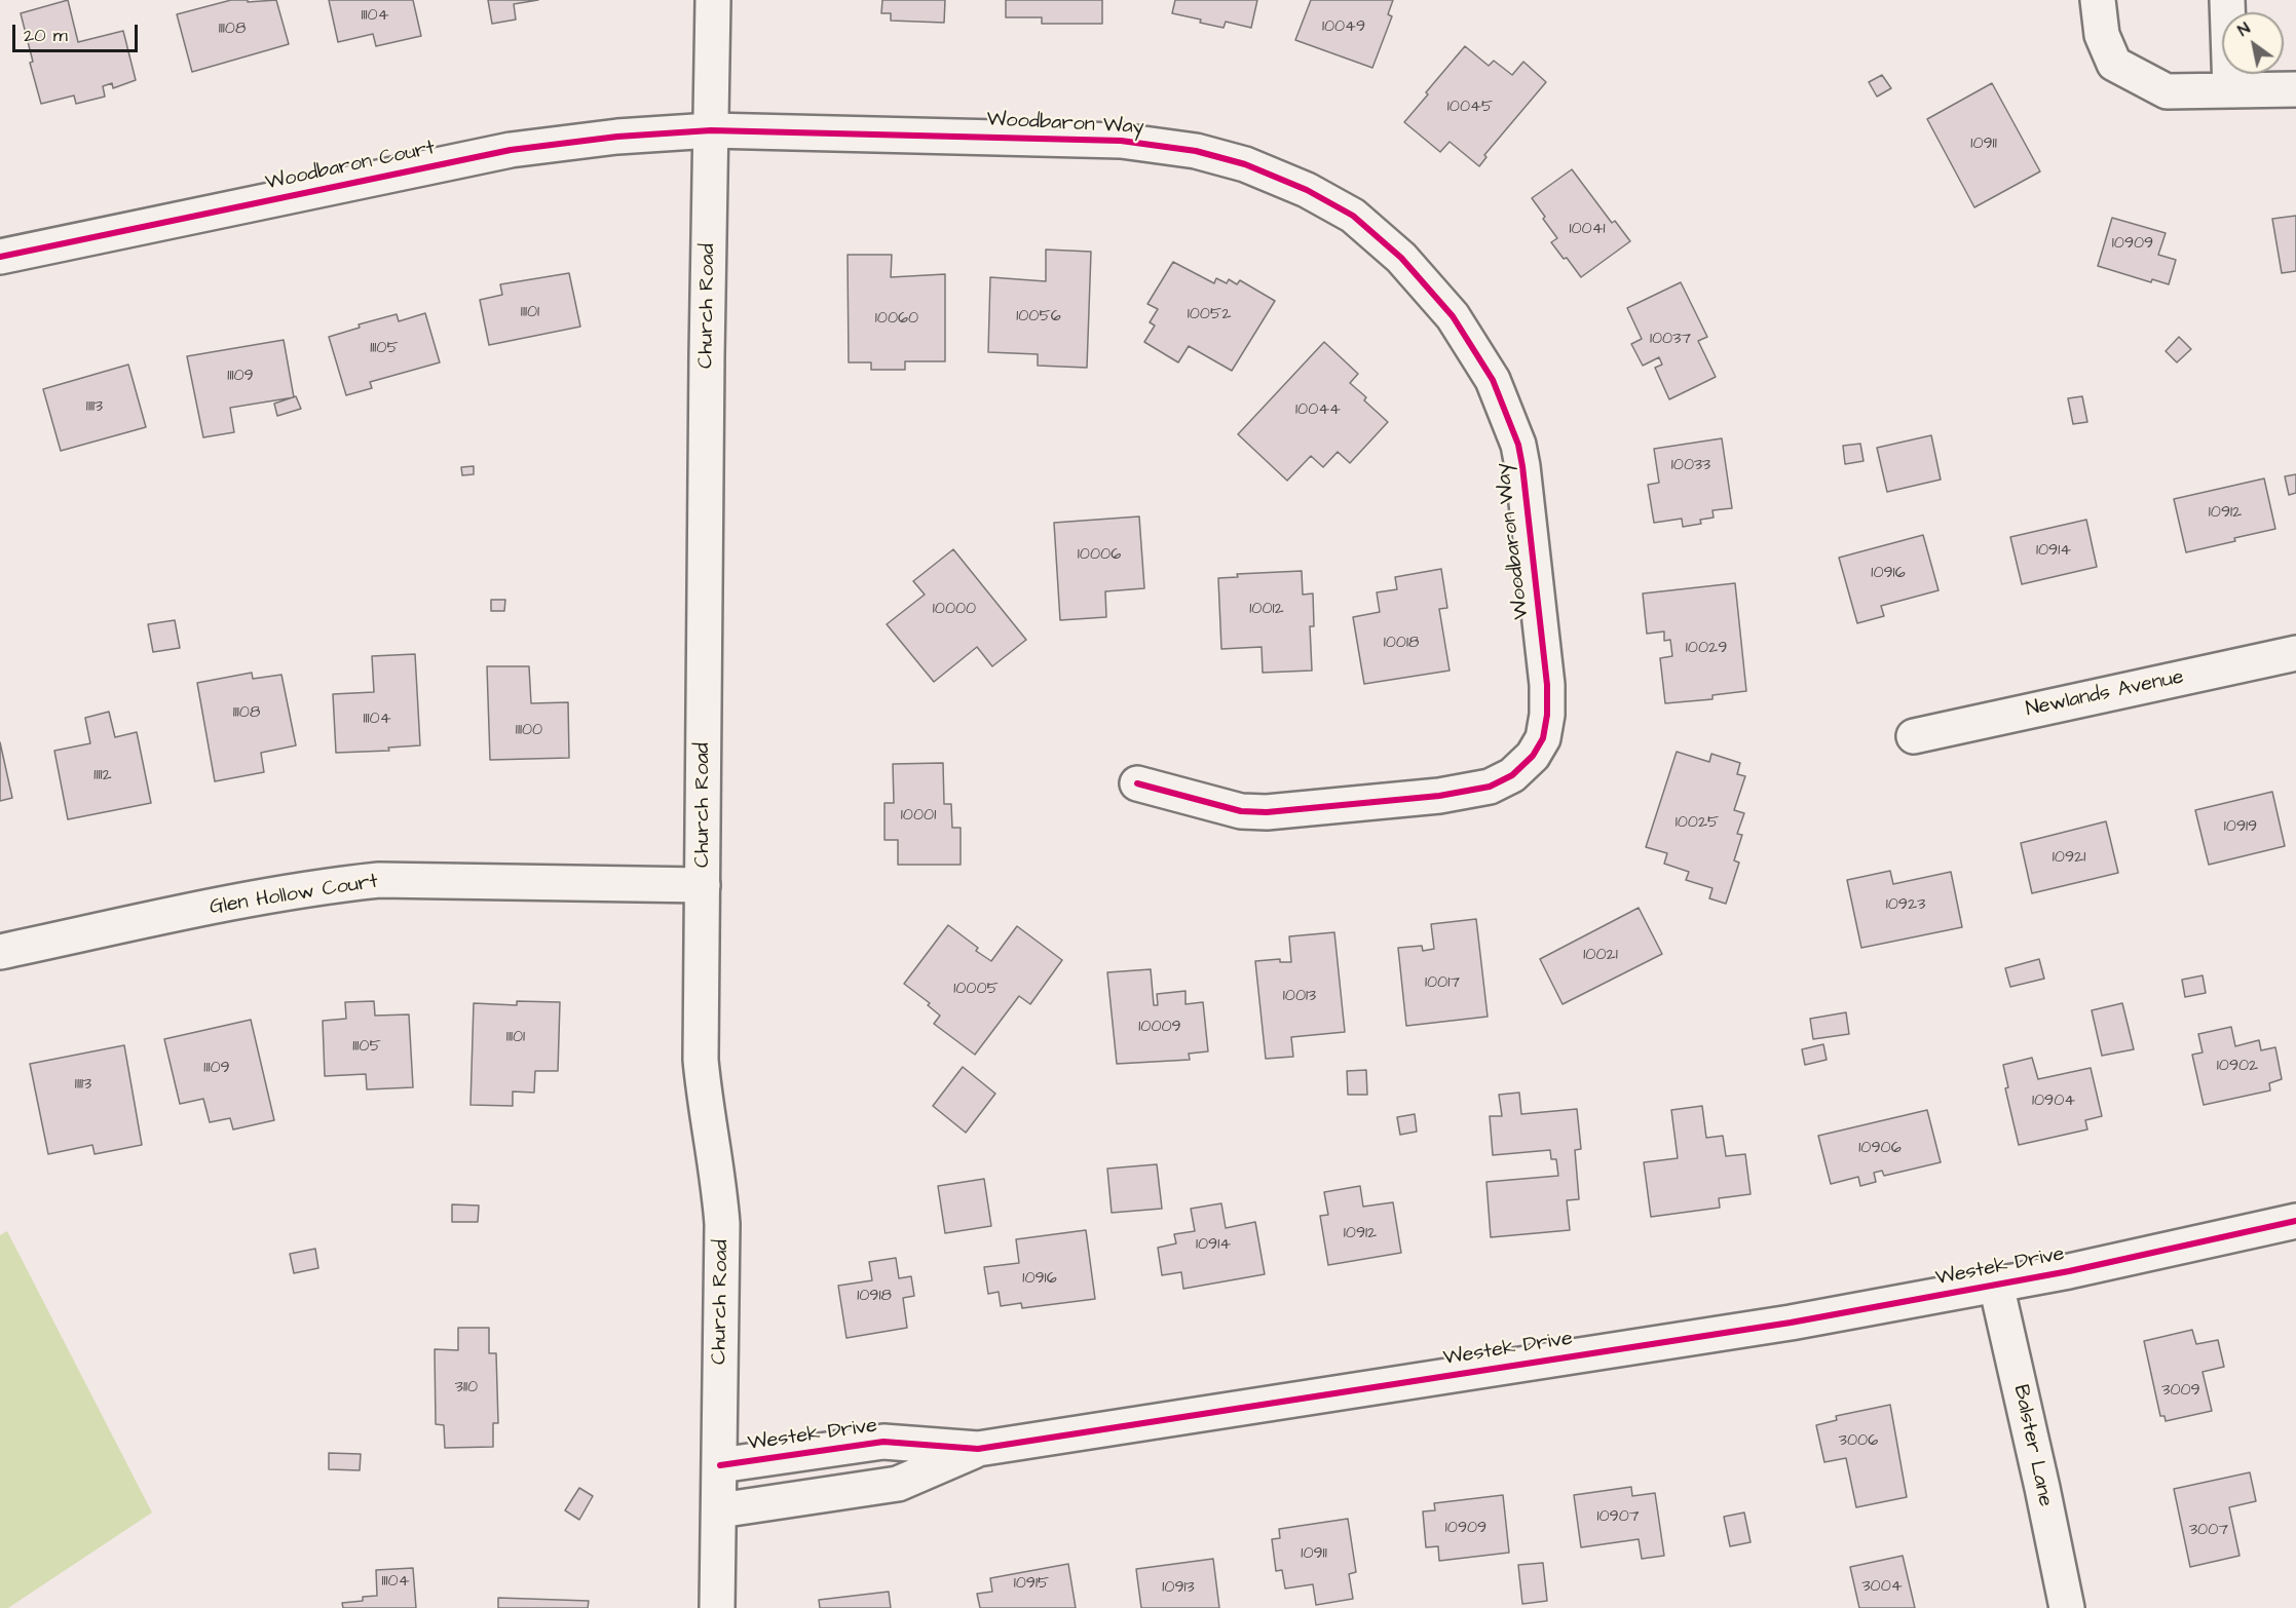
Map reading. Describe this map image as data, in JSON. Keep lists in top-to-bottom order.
{
  "streets": {
    "street": [
      "Woodbaron Way",
      "Woodbaron Court",
      "Church Road",
      "Newlands Avenue",
      "Glen Hollow Court",
      "Westek Drive",
      "Balster Lane"
    ]
  },
  "crossings": [
    ["Woodbaron Way", "Woodbaron Court"],
    ["Woodbaron Way", "Church Road"],
    ["Woodbaron Court", "Church Road"],
    ["Church Road", "Glen Hollow Court"],
    ["Church Road", "Westek Drive"],
    ["Westek Drive", "Balster Lane"]
  ],
  "house_numbers": [
    "11104",
    "10049",
    "11108",
    "10045",
    "10911",
    "10041",
    "10909",
    "11101",
    "10052",
    "10056",
    "10060",
    "10037",
    "11105",
    "11109",
    "11113",
    "10044",
    "10033",
    "10912",
    "10914",
    "10006",
    "10916",
    "10000",
    "10012",
    "10018",
    "10029",
    "11108",
    "11104",
    "11100",
    "11112",
    "10001",
    "10025",
    "10919",
    "10921",
    "10923",
    "10021",
    "10017",
    "10005",
    "10013",
    "10009",
    "11101",
    "11105",
    "10902",
    "11109",
    "11113",
    "10904",
    "10906",
    "10912",
    "10914",
    "10916",
    "10918",
    "3110",
    "3009",
    "3006",
    "10907",
    "10909",
    "3007",
    "10911",
    "11104",
    "10915",
    "3004",
    "10913"
  ],
  "scale_bar": "20 m",
  "north": "top left"
}
